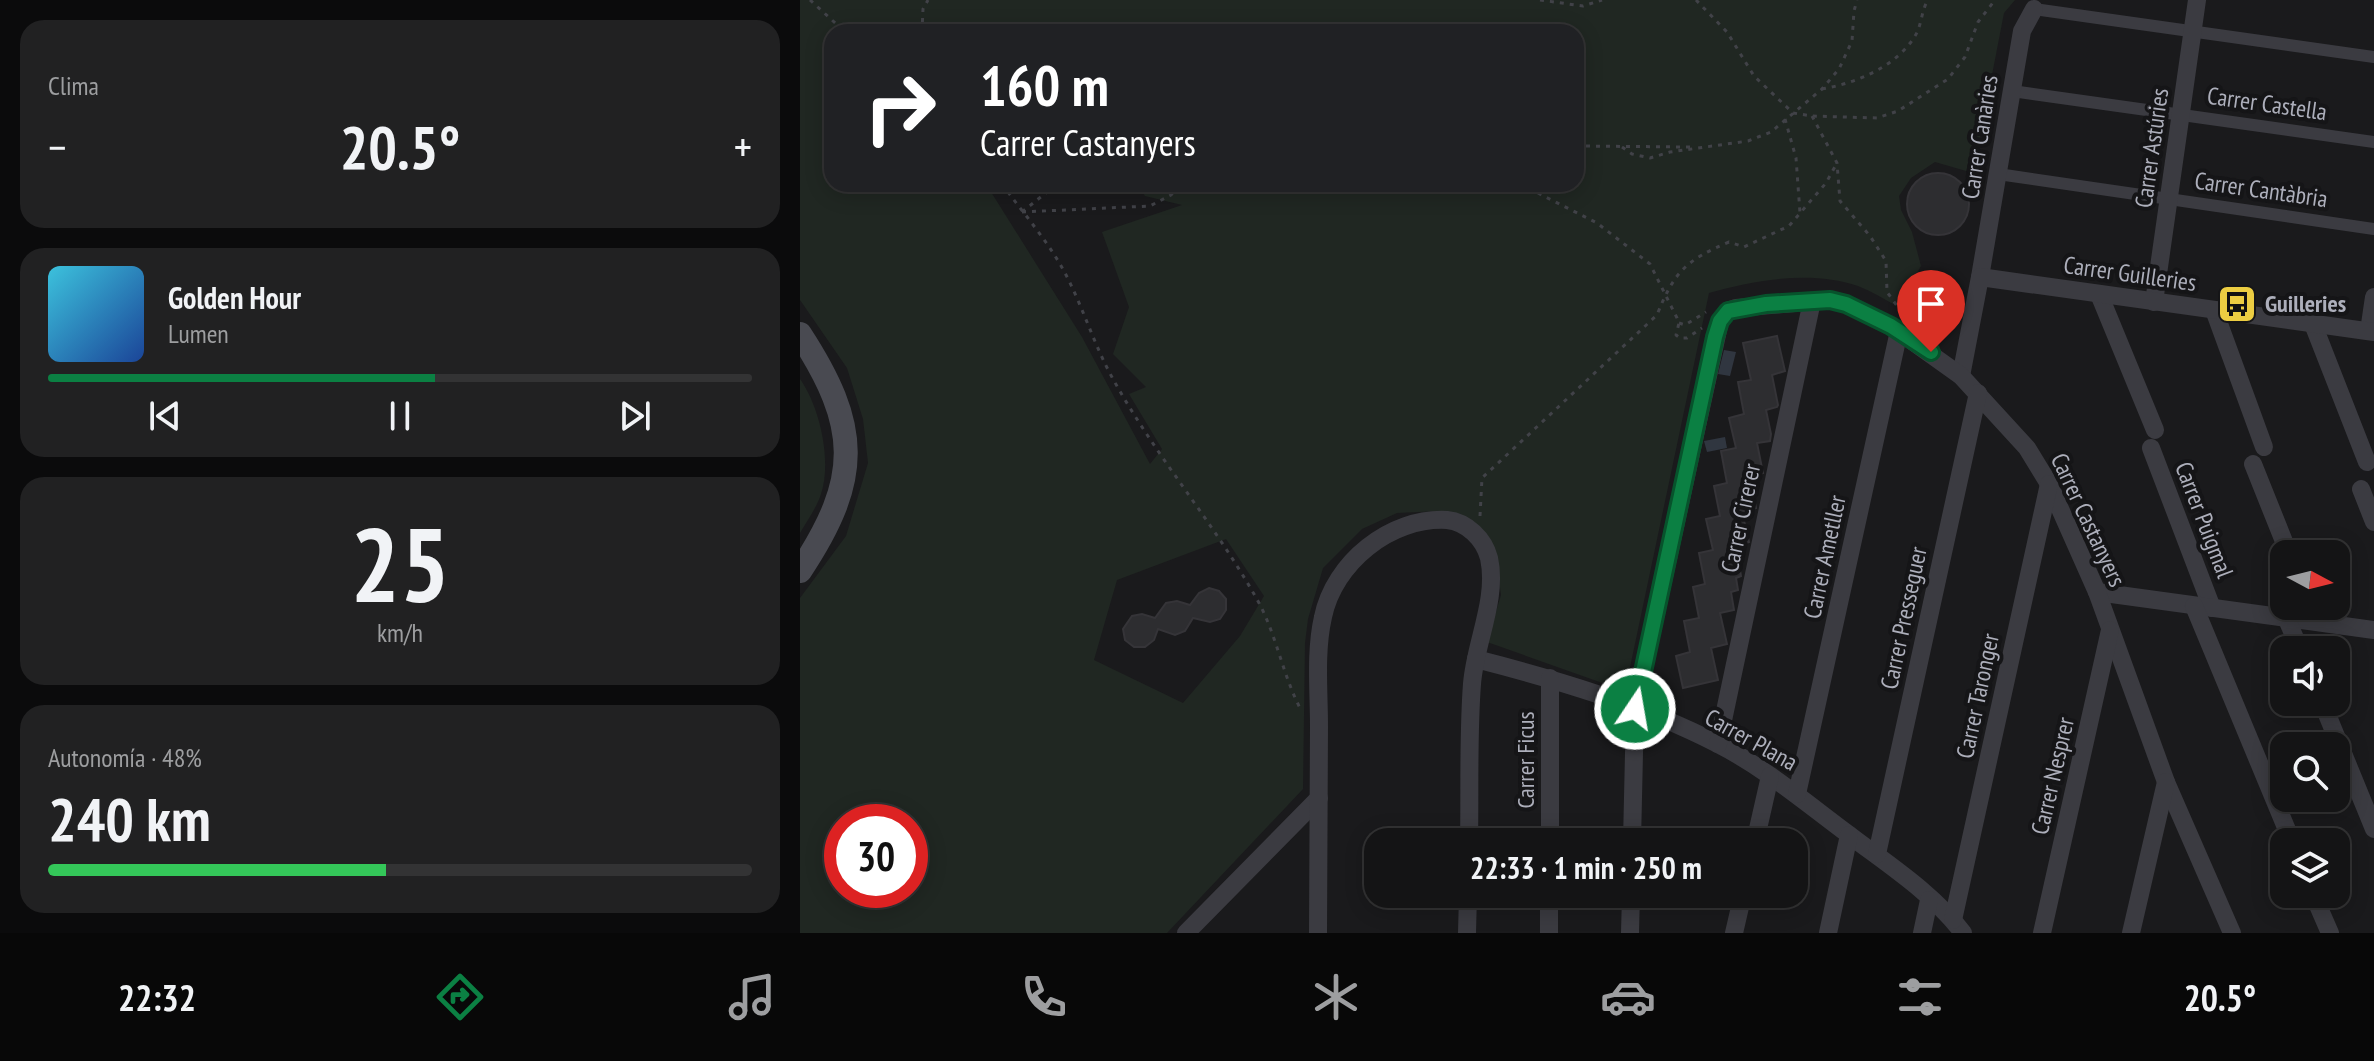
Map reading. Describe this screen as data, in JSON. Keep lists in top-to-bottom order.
{
  "streets": {
    "street": [
      "Carrer Castella",
      "Carrer Canàries",
      "Carrer Astúries",
      "Carrer Cantàbria",
      "Carrer Guilleries",
      "Carrer Cirerer",
      "Carrer Castanyers",
      "Carrer Puigmal",
      "Carrer Ametller",
      "Carrer Presseguer",
      "Carrer Taronger",
      "Carrer Plana",
      "Carrer Ficus",
      "Carrer Nesprer"
    ]
  },
  "crossings": [
    ["Carrer Castella", "Carrer Canàries"],
    ["Carrer Castella", "Carrer Astúries"],
    ["Carrer Canàries", "Carrer Cantàbria"],
    ["Carrer Canàries", "Carrer Guilleries"],
    ["Carrer Astúries", "Carrer Cantàbria"],
    ["Carrer Astúries", "Carrer Guilleries"],
    ["Carrer Guilleries", "Carrer Puigmal"],
    ["Carrer Cirerer", "Carrer Castanyers"],
    ["Carrer Cirerer", "Carrer Plana"],
    ["Carrer Castanyers", "Carrer Ametller"],
    ["Carrer Castanyers", "Carrer Presseguer"],
    ["Carrer Castanyers", "Carrer Taronger"],
    ["Carrer Castanyers", "Carrer Nesprer"],
    ["Carrer Ametller", "Carrer Plana"],
    ["Carrer Presseguer", "Carrer Plana"],
    ["Carrer Taronger", "Carrer Plana"],
    ["Carrer Plana", "Carrer Ficus"]
  ],
  "places": {
    "bus stop": ["Guilleries"]
  },
  "north": "right",
  "page": {
    "tile": [
      "Clima",
      ["25", "km/h"],
      ["Autonomía · 48%", "240 km"]
    ],
    "turn": ["160 m", "Carrer Castanyers"],
    "heat": ["−", "20.5°", "+"],
    "song": ["Golden Hour", "Lumen"],
    "limit": "30",
    "trip": "22:33 · 1 min · 250 m",
    "tabs": ["22:32", "20.5°"]
  }
}
